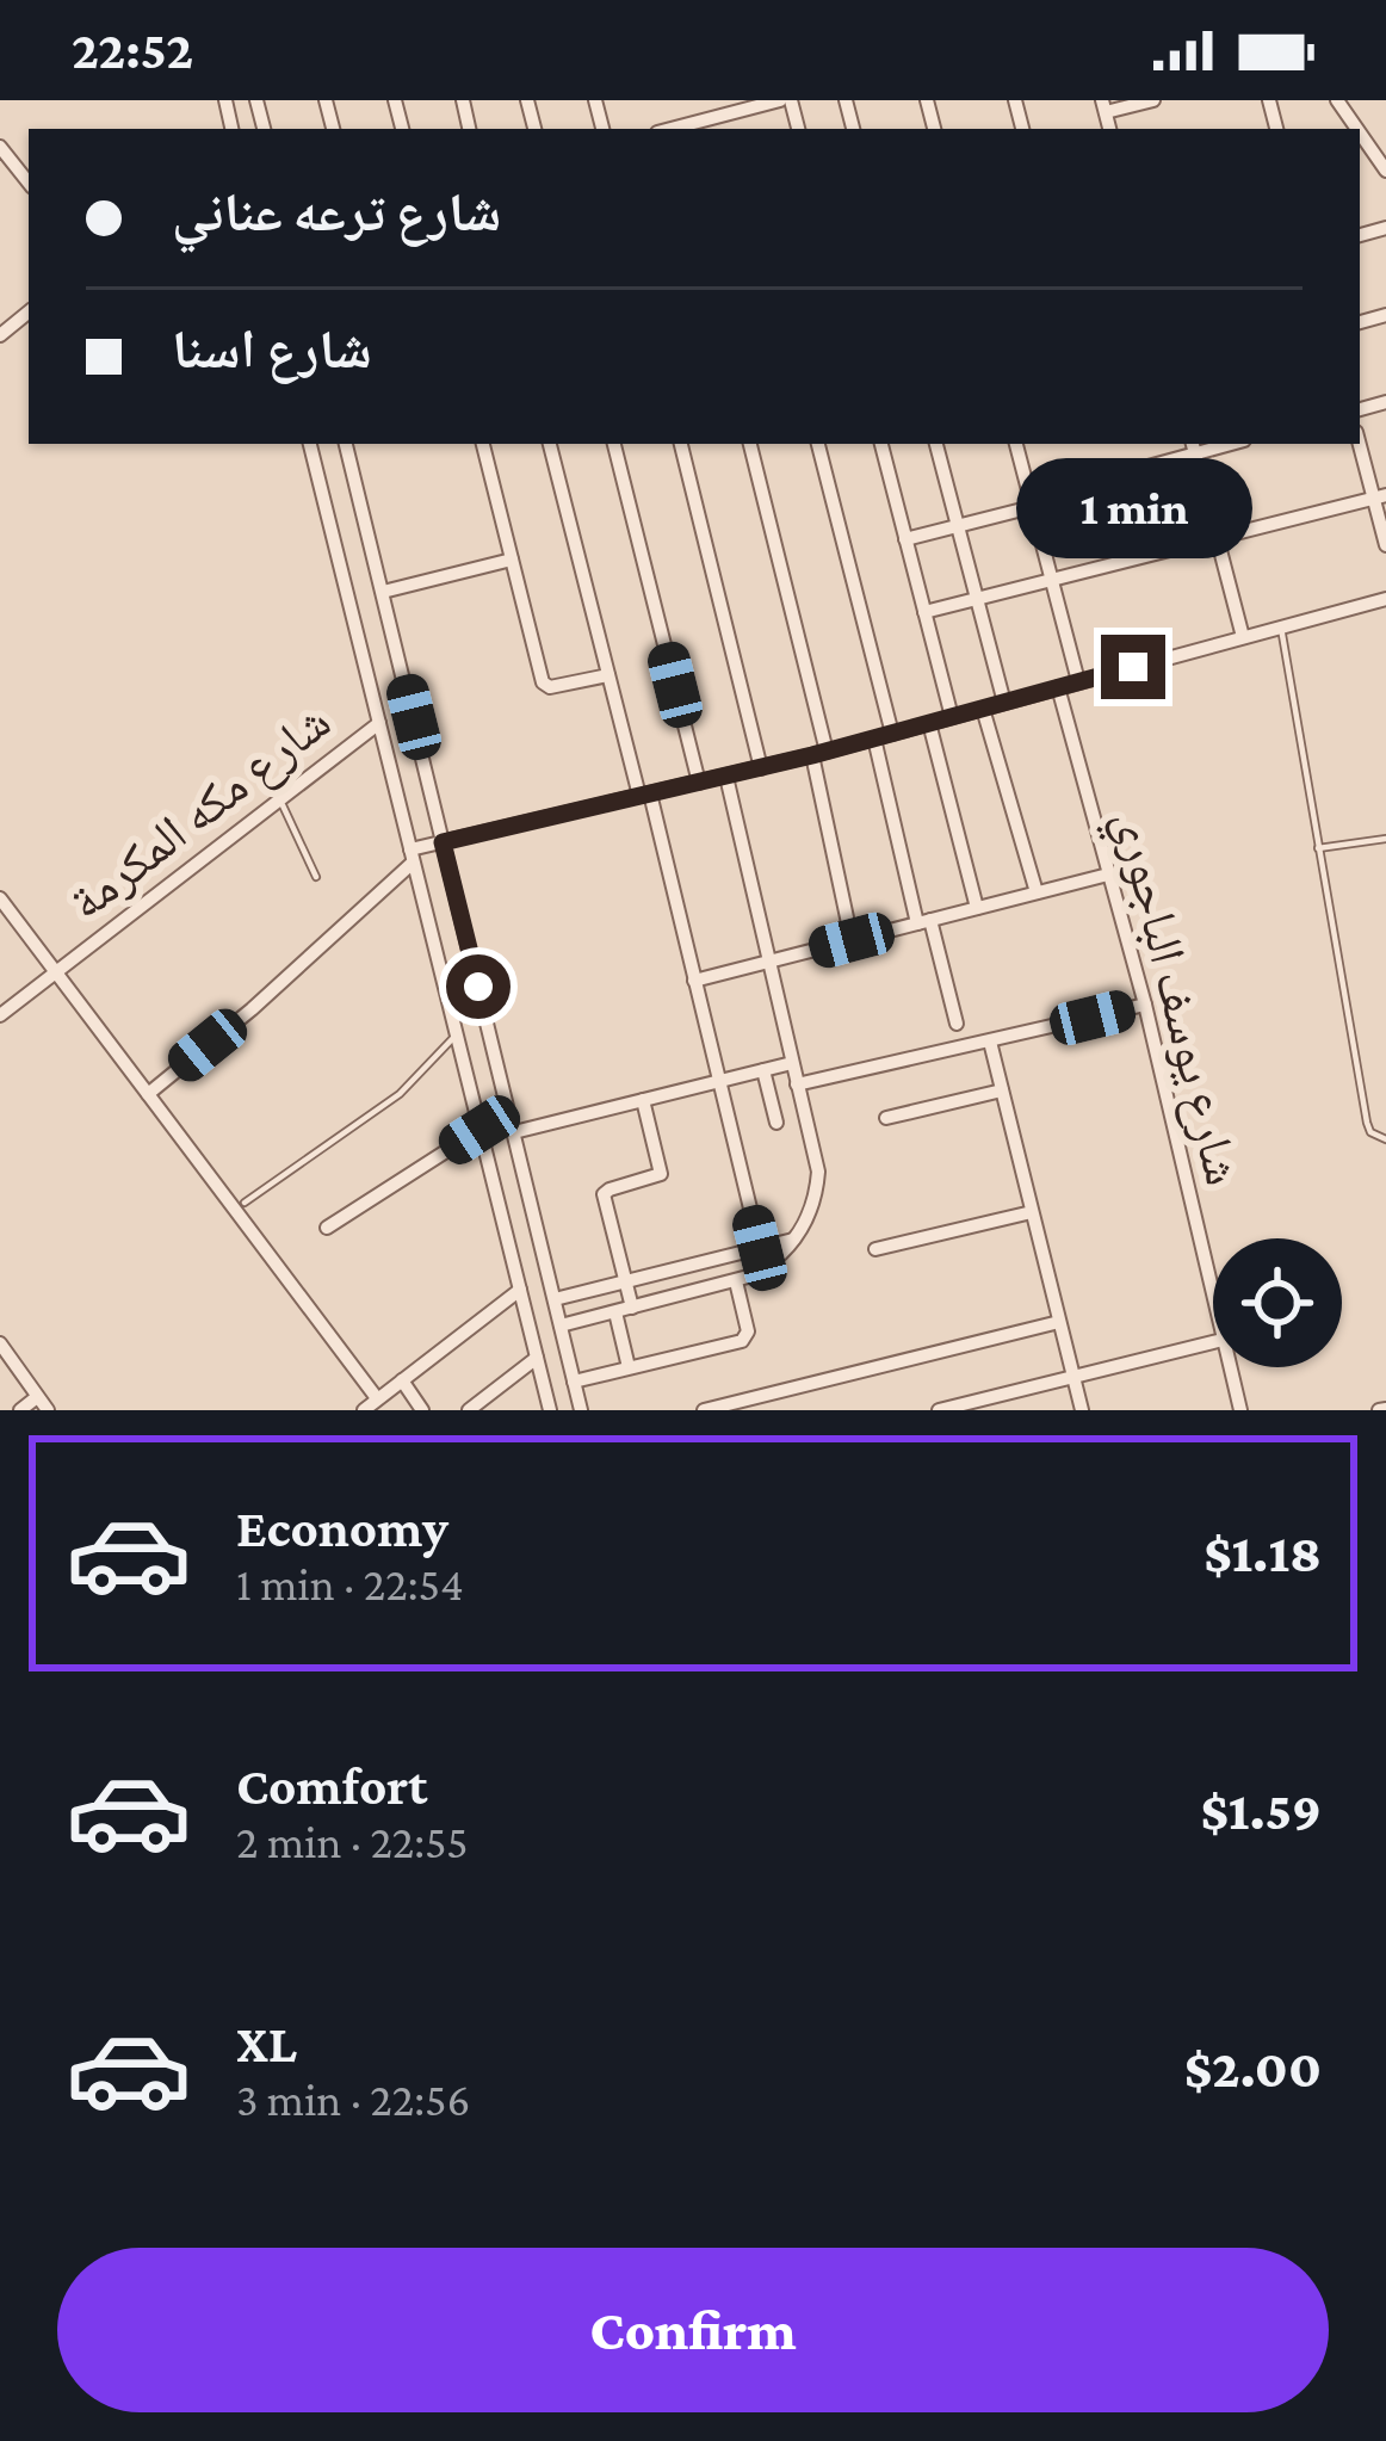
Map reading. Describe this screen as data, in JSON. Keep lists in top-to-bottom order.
{
  "streets": {
    "street": ["شارع مكه المكرمة", "شارع يوسف الباجوري"]
  },
  "page": {
    "status": "22:52",
    "banner": ["شارع ترعه عناني", "شارع اسنا"],
    "bubble": "1 min",
    "list": [
      {
        "name": "Economy",
        "note": "1 min · 22:54",
        "value": "$1.18"
      },
      {
        "name": "Comfort",
        "note": "2 min · 22:55",
        "value": "$1.59"
      },
      {
        "name": "XL",
        "note": "3 min · 22:56",
        "value": "$2.00"
      }
    ],
    "buttons": "Confirm"
  }
}
